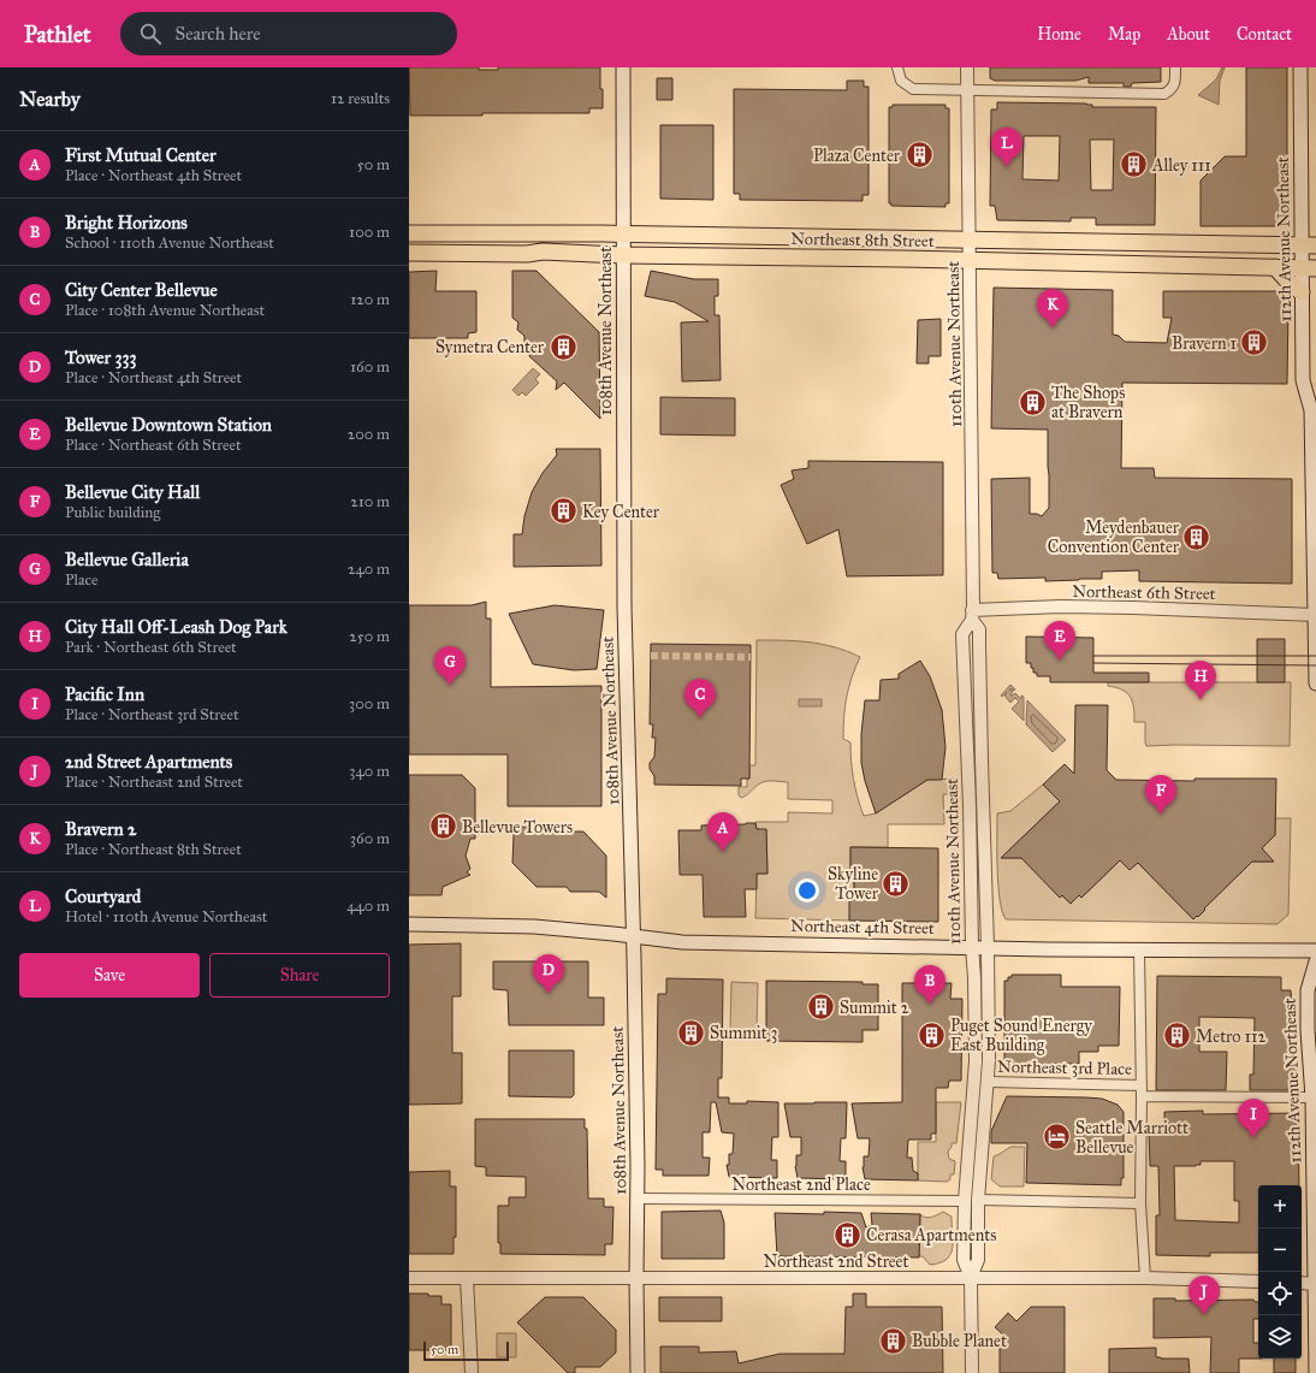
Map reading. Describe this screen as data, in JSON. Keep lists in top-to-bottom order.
{
  "streets": {
    "main road": [
      "Northeast 8th Street",
      "112th Avenue Northeast",
      "108th Avenue Northeast",
      "Northeast 4th Street"
    ],
    "street": [
      "110th Avenue Northeast",
      "Northeast 6th Street",
      "Northeast 3rd Place",
      "Northeast 2nd Place",
      "Northeast 2nd Street"
    ]
  },
  "crossings": [
    ["Northeast 8th Street", "112th Avenue Northeast"],
    ["Northeast 8th Street", "108th Avenue Northeast"],
    ["Northeast 8th Street", "110th Avenue Northeast"],
    ["112th Avenue Northeast", "Northeast 6th Street"],
    ["108th Avenue Northeast", "Northeast 4th Street"],
    ["108th Avenue Northeast", "Northeast 2nd Place"],
    ["108th Avenue Northeast", "Northeast 2nd Street"],
    ["110th Avenue Northeast", "Northeast 6th Street"],
    ["110th Avenue Northeast", "Northeast 4th Street"],
    ["110th Avenue Northeast", "Northeast 3rd Place"],
    ["110th Avenue Northeast", "Northeast 2nd Place"],
    ["110th Avenue Northeast", "Northeast 2nd Street"]
  ],
  "places": {
    "building": [
      "Plaza Center",
      "Alley 111",
      "Bravern 1",
      "Symetra Center",
      "The Shops at Bravern",
      "Key Center",
      "Meydenbauer Convention Center",
      "Bellevue Towers",
      "Skyline Tower",
      "Summit 2",
      "Summit 3",
      "Puget Sound Energy East Building",
      "Metro 112",
      "Cerasa Apartments",
      "Bubble Planet"
    ],
    "hotel": ["Seattle Marriott Bellevue"]
  },
  "scale_bar": "50 m",
  "page": {
    "header": "Pathlet",
    "search": "Search here",
    "nav": [
      "Home",
      "Map",
      "About",
      "Contact"
    ],
    "heading": ["Nearby", "12 results"],
    "pins": [
      "L",
      "K",
      "E",
      "G",
      "H",
      "C",
      "F",
      "A",
      "D",
      "B",
      "I",
      "J"
    ],
    "list": [
      {
        "mark": "A",
        "name": "First Mutual Center",
        "note": "Place · Northeast 4th Street",
        "value": "50 m"
      },
      {
        "mark": "B",
        "name": "Bright Horizons",
        "note": "School · 110th Avenue Northeast",
        "value": "100 m"
      },
      {
        "mark": "C",
        "name": "City Center Bellevue",
        "note": "Place · 108th Avenue Northeast",
        "value": "120 m"
      },
      {
        "mark": "D",
        "name": "Tower 333",
        "note": "Place · Northeast 4th Street",
        "value": "160 m"
      },
      {
        "mark": "E",
        "name": "Bellevue Downtown Station",
        "note": "Place · Northeast 6th Street",
        "value": "200 m"
      },
      {
        "mark": "F",
        "name": "Bellevue City Hall",
        "note": "Public building",
        "value": "210 m"
      },
      {
        "mark": "G",
        "name": "Bellevue Galleria",
        "note": "Place",
        "value": "240 m"
      },
      {
        "mark": "H",
        "name": "City Hall Off-Leash Dog Park",
        "note": "Park · Northeast 6th Street",
        "value": "250 m"
      },
      {
        "mark": "I",
        "name": "Pacific Inn",
        "note": "Place · Northeast 3rd Street",
        "value": "300 m"
      },
      {
        "mark": "J",
        "name": "2nd Street Apartments",
        "note": "Place · Northeast 2nd Street",
        "value": "340 m"
      },
      {
        "mark": "K",
        "name": "Bravern 2",
        "note": "Place · Northeast 8th Street",
        "value": "360 m"
      },
      {
        "mark": "L",
        "name": "Courtyard",
        "note": "Hotel · 110th Avenue Northeast",
        "value": "440 m"
      }
    ],
    "buttons": ["Save", "Share"],
    "map_buttons": ["+", "−"],
    "scale": "50 m"
  }
}
